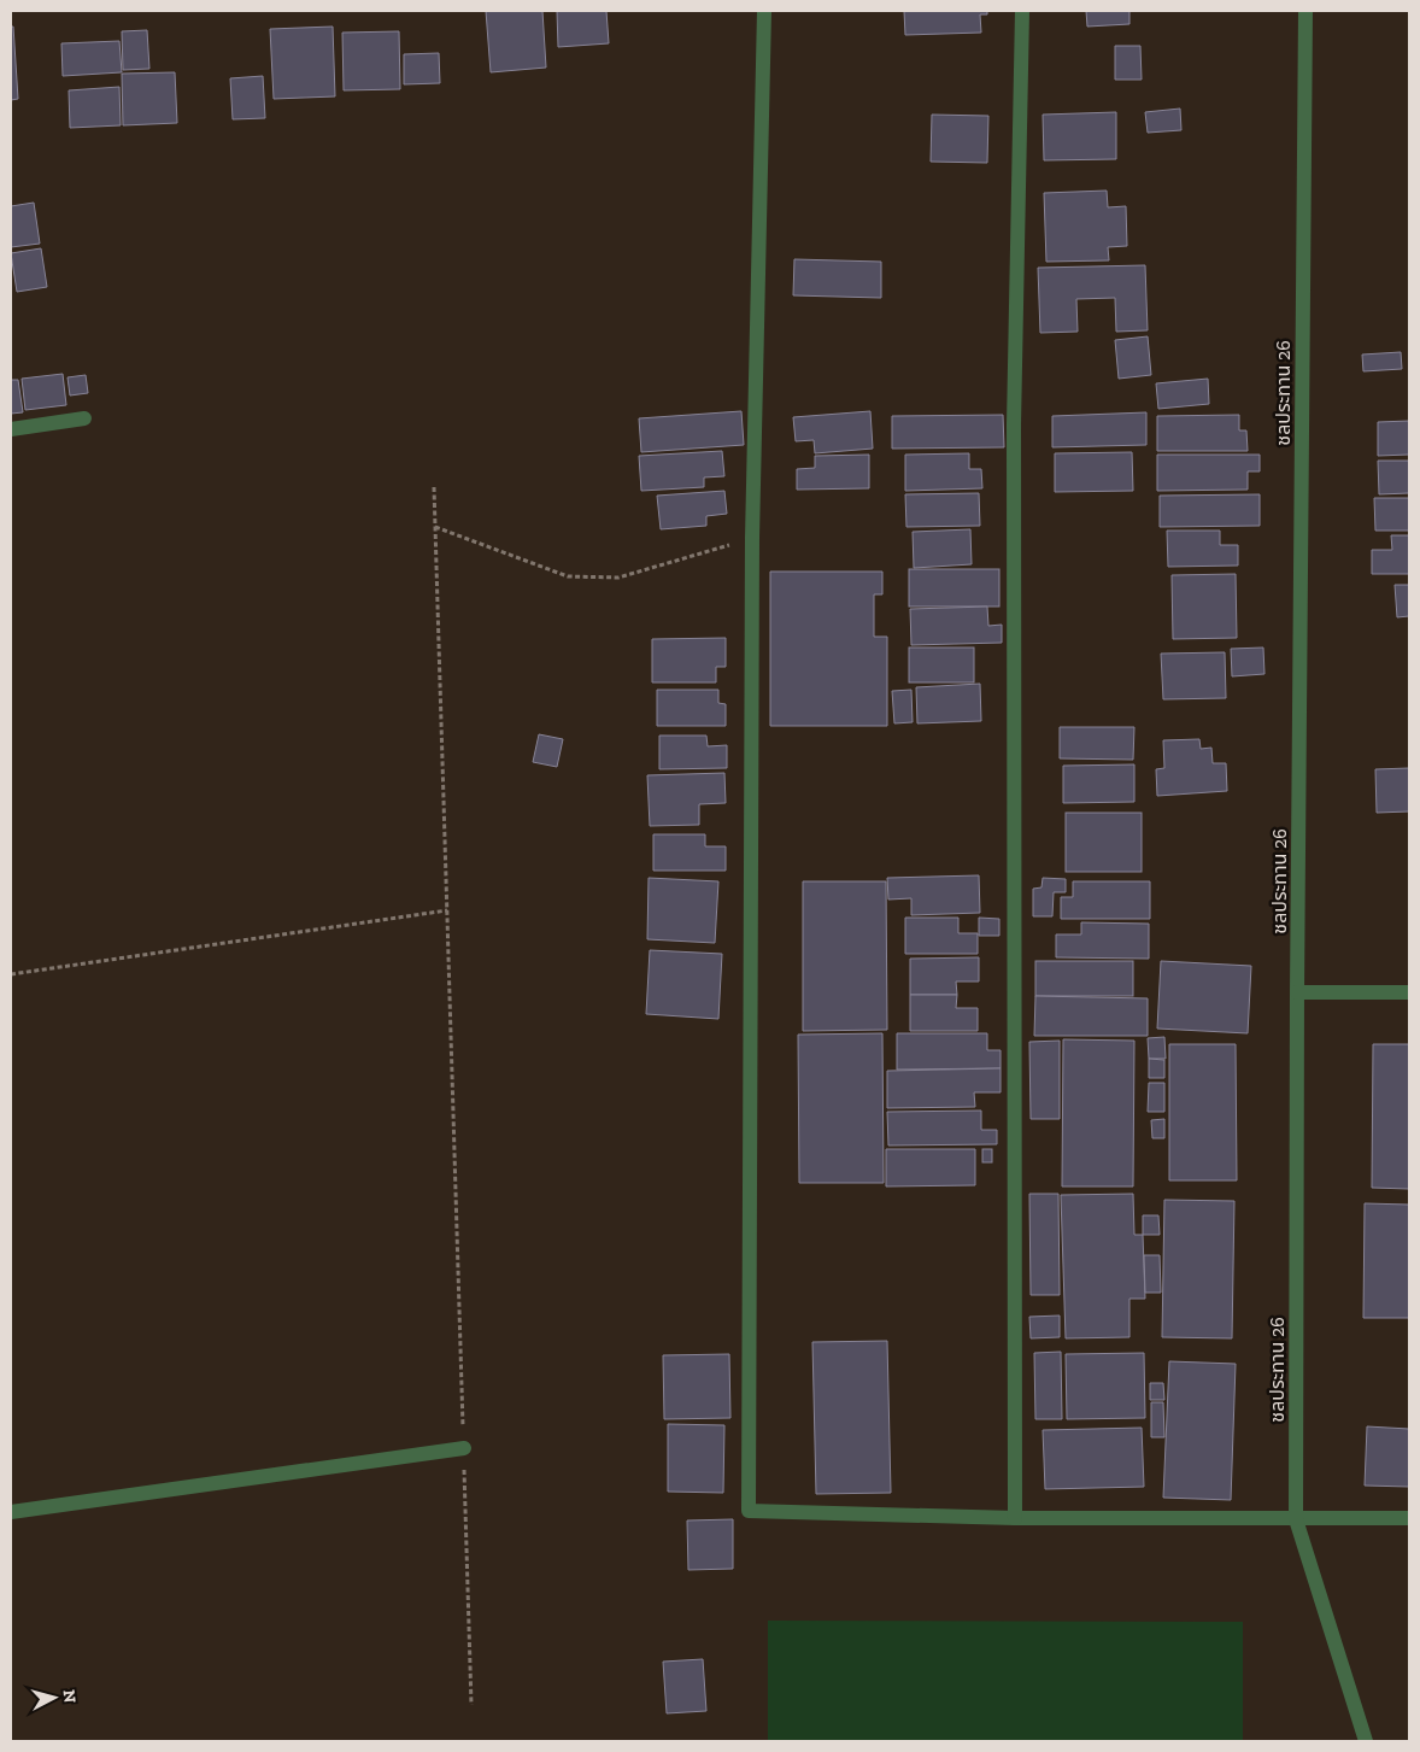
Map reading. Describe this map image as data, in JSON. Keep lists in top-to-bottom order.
{
  "streets": {
    "street": ["ชลประทาน 26"]
  },
  "north": "right"
}
